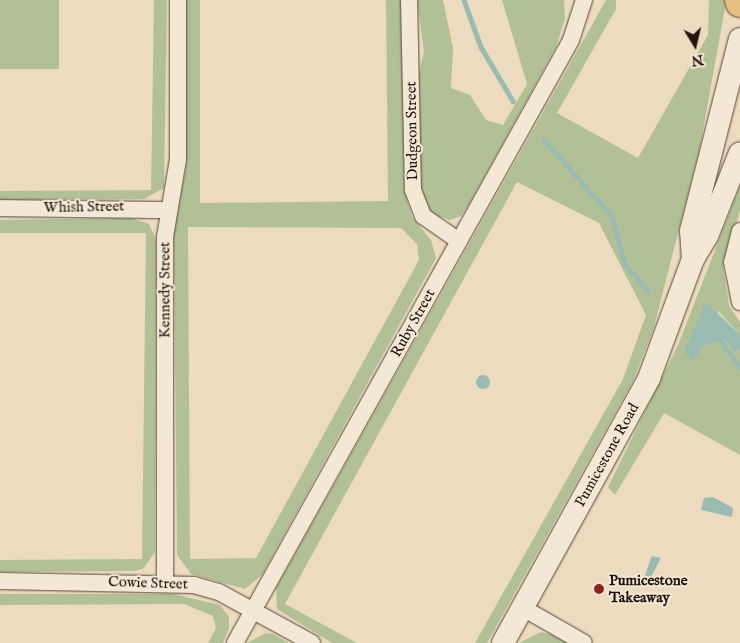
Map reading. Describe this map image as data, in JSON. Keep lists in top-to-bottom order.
{
  "streets": {
    "main road": ["Pumicestone Road"],
    "street": [
      "Dudgeon Street",
      "Whish Street",
      "Kennedy Street",
      "Ruby Street",
      "Cowie Street"
    ]
  },
  "crossings": [
    ["Dudgeon Street", "Ruby Street"],
    ["Whish Street", "Kennedy Street"],
    ["Kennedy Street", "Cowie Street"],
    ["Ruby Street", "Cowie Street"]
  ],
  "places": ["Pumicestone Takeaway"],
  "north": "bottom"
}
